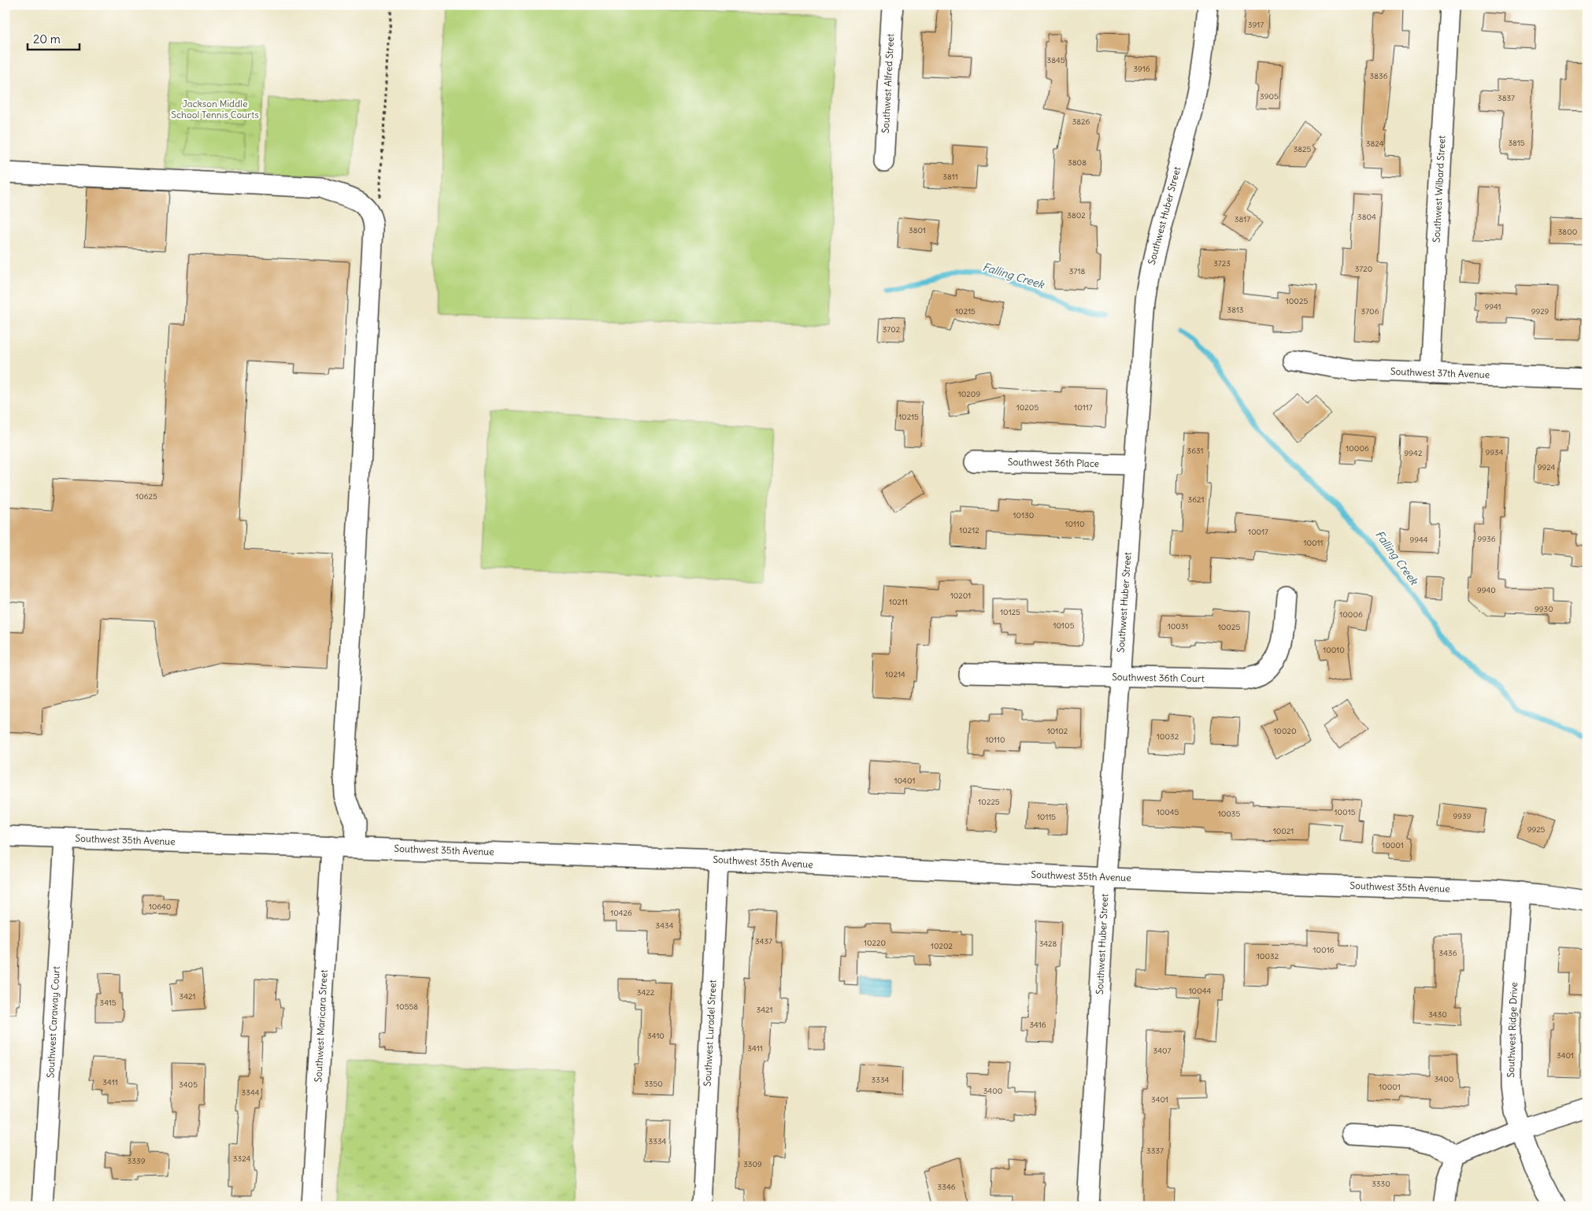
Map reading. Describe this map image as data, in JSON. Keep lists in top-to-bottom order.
{
  "streets": {
    "street": [
      "Southwest Alfred Street",
      "Southwest Wilbard Street",
      "Southwest Huber Street",
      "Southwest 37th Avenue",
      "Southwest 36th Place",
      "Southwest 36th Court",
      "Southwest 35th Avenue",
      "Southwest Caraway Court",
      "Southwest Maricara Street",
      "Southwest Ridge Drive",
      "Southwest Luradel Street"
    ]
  },
  "crossings": [
    ["Southwest Wilbard Street", "Southwest 37th Avenue"],
    ["Southwest Huber Street", "Southwest 36th Place"],
    ["Southwest Huber Street", "Southwest 36th Court"],
    ["Southwest Huber Street", "Southwest 35th Avenue"],
    ["Southwest 35th Avenue", "Southwest Caraway Court"],
    ["Southwest 35th Avenue", "Southwest Maricara Street"],
    ["Southwest 35th Avenue", "Southwest Ridge Drive"],
    ["Southwest 35th Avenue", "Southwest Luradel Street"]
  ],
  "water": ["Falling Creek"],
  "parks": ["Jackson Middle School Tennis Courts"],
  "house_numbers": [
    "3917",
    "3845",
    "3916",
    "3836",
    "3905",
    "3837",
    "3826",
    "3815",
    "3824",
    "3825",
    "3808",
    "3811",
    "3802",
    "3804",
    "3817",
    "3801",
    "3800",
    "3723",
    "3720",
    "3718",
    "10025",
    "9941",
    "3813",
    "10215",
    "3706",
    "9929",
    "3702",
    "10209",
    "10205",
    "10117",
    "10215",
    "10006",
    "3631",
    "9934",
    "9942",
    "9924",
    "10625",
    "3621",
    "10130",
    "10110",
    "10212",
    "10017",
    "9936",
    "9944",
    "10011",
    "9940",
    "10201",
    "10211",
    "9930",
    "10125",
    "10006",
    "10105",
    "10031",
    "10025",
    "10010",
    "10214",
    "10102",
    "10020",
    "10032",
    "10110",
    "10401",
    "10225",
    "10045",
    "10015",
    "10035",
    "9939",
    "10115",
    "9925",
    "10021",
    "10001",
    "10640",
    "10426",
    "3434",
    "3437",
    "10220",
    "3428",
    "10202",
    "10016",
    "3436",
    "10032",
    "10044",
    "3422",
    "3421",
    "3415",
    "10558",
    "3421",
    "3430",
    "3416",
    "3410",
    "3411",
    "3407",
    "3401",
    "3400",
    "3334",
    "3411",
    "3350",
    "3405",
    "10001",
    "3400",
    "3344",
    "3401",
    "3334",
    "3337",
    "3324",
    "3339",
    "3309",
    "3330",
    "3346"
  ],
  "scale_bar": "20 m"
}
